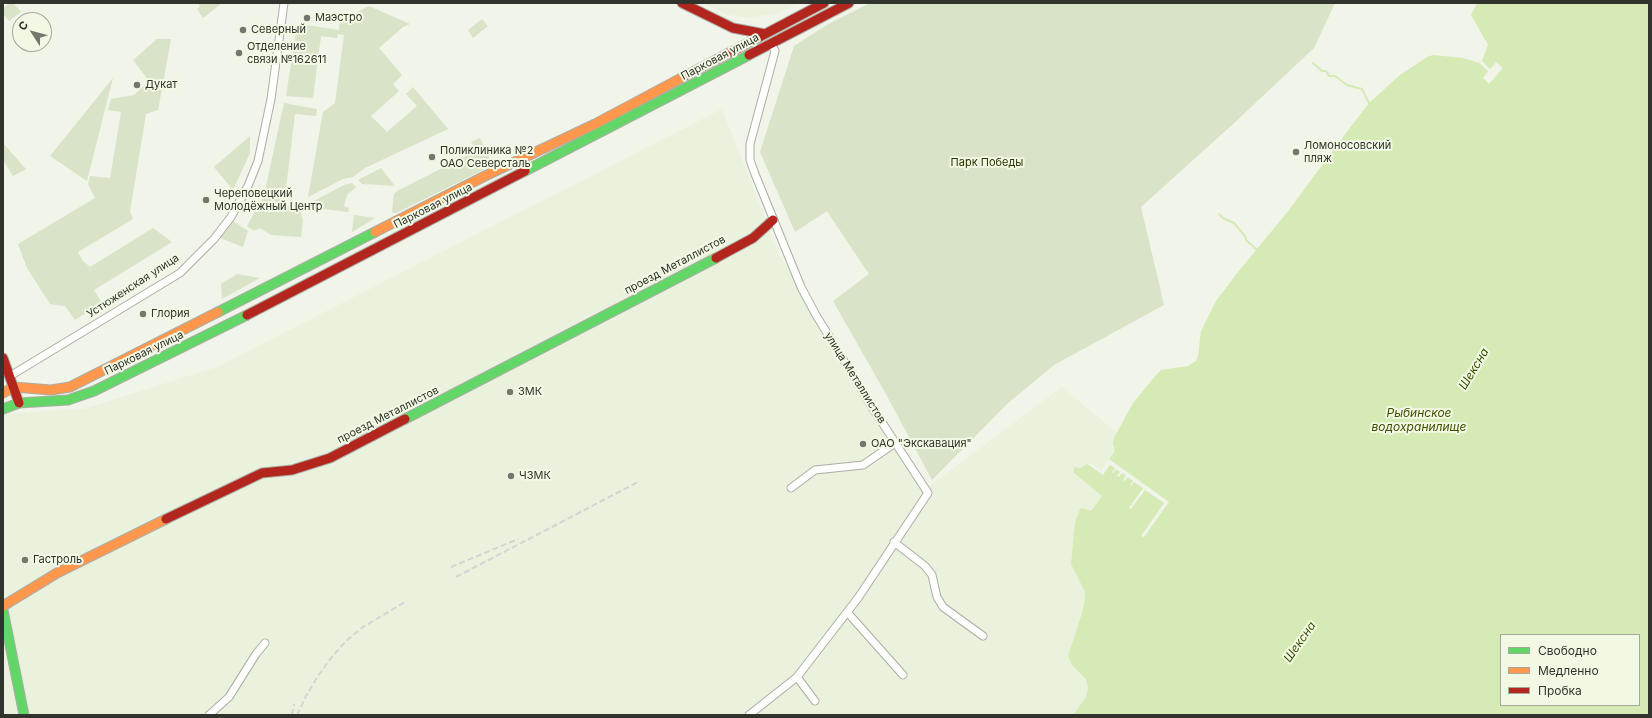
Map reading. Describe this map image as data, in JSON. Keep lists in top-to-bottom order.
{
  "streets": {
    "main road": ["Парковая улица", "проезд Металлистов"],
    "street": ["Устюженская улица", "улица Металлистов"]
  },
  "crossings": [
    ["Парковая улица", "улица Металлистов"],
    ["проезд Металлистов", "улица Металлистов"]
  ],
  "water": ["Шексна", "Рыбинское водохранилище"],
  "parks": ["Парк Победы"],
  "places": [
    "Маэстро",
    "Северный",
    "Отделение связи №162611",
    "Дукат",
    "Ломоносовский пляж",
    "Поликлиника №2 ОАО Северсталь",
    "Череповецкий Молодёжный Центр",
    "Глория",
    "ЗМК",
    "ОАО \"Экскавация\"",
    "ЧЗМК",
    "Гастроль"
  ],
  "legend": ["Свободно", "Медленно", "Пробка"],
  "north": "top left"
}
